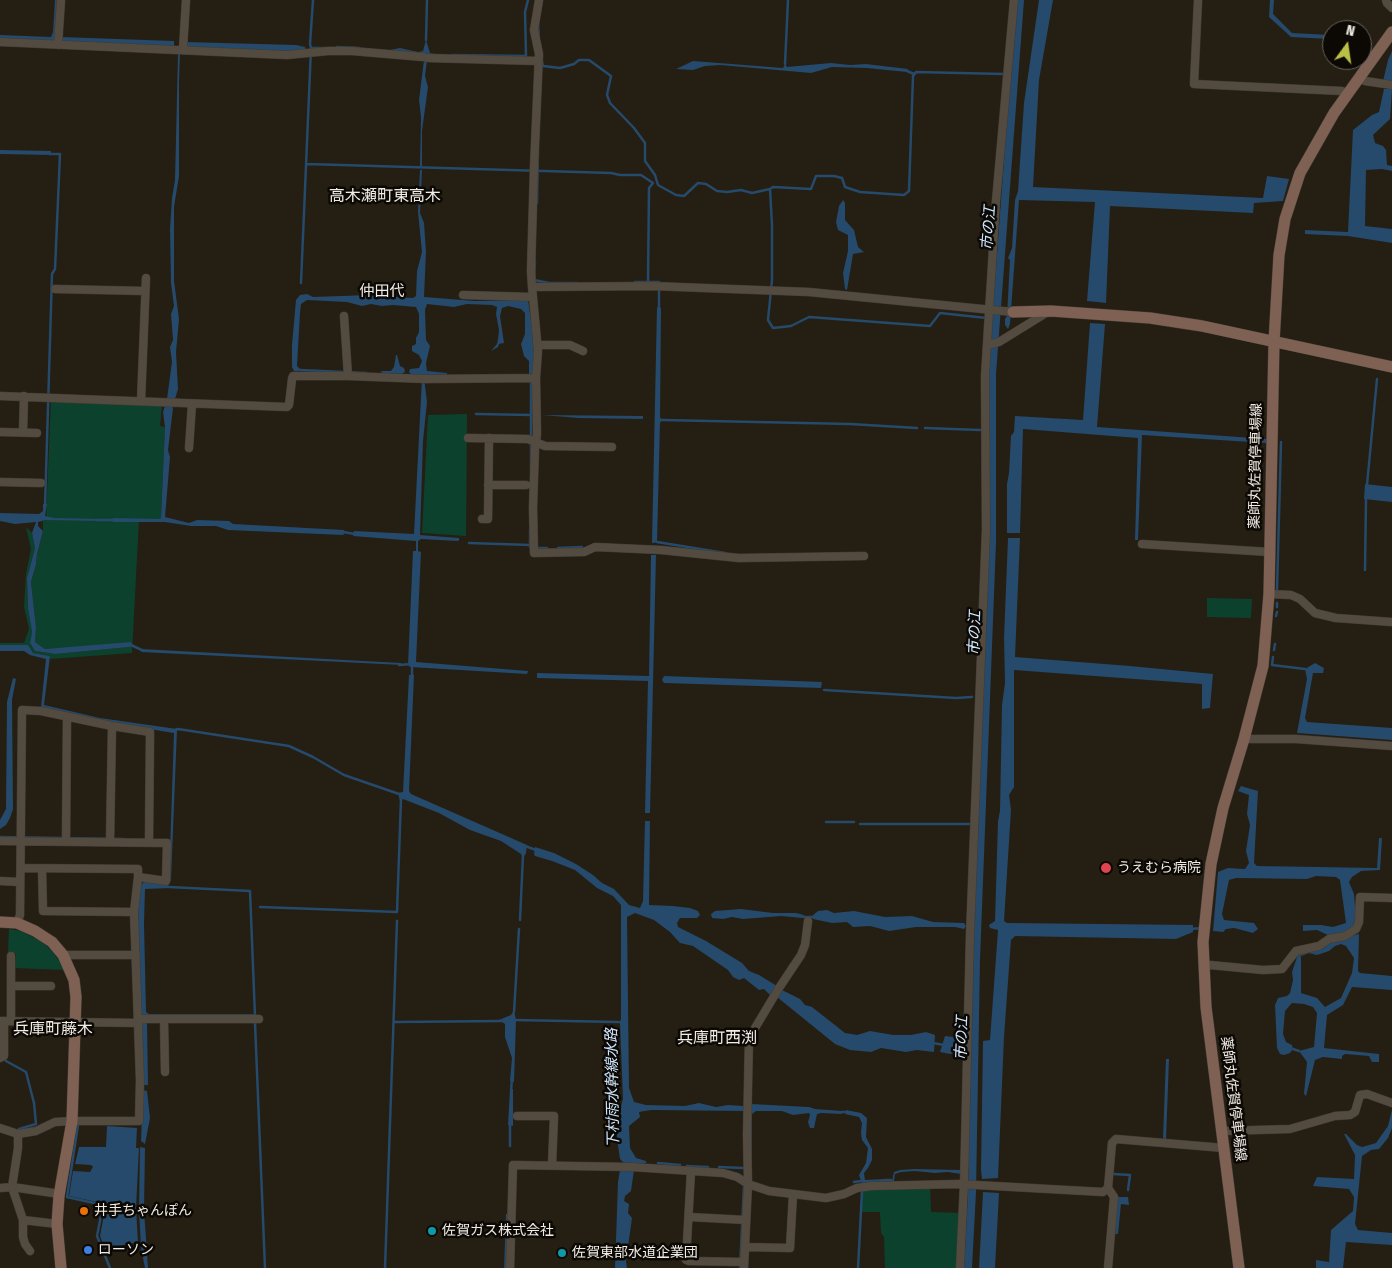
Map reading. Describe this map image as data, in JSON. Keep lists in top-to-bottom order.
{
  "streets": {
    "main road": ["薬師丸佐賀停車場線"]
  },
  "districts": [
    "高木瀬町東高木",
    "仲田代",
    "兵庫町藤木",
    "兵庫町西渕"
  ],
  "water": ["市の江", "下村雨水幹線水路"],
  "places": [
    "うえむら病院",
    "井手ちゃんぽん",
    "佐賀ガス株式会社",
    "ローソン",
    "佐賀東部水道企業団"
  ],
  "north": "top"
}
